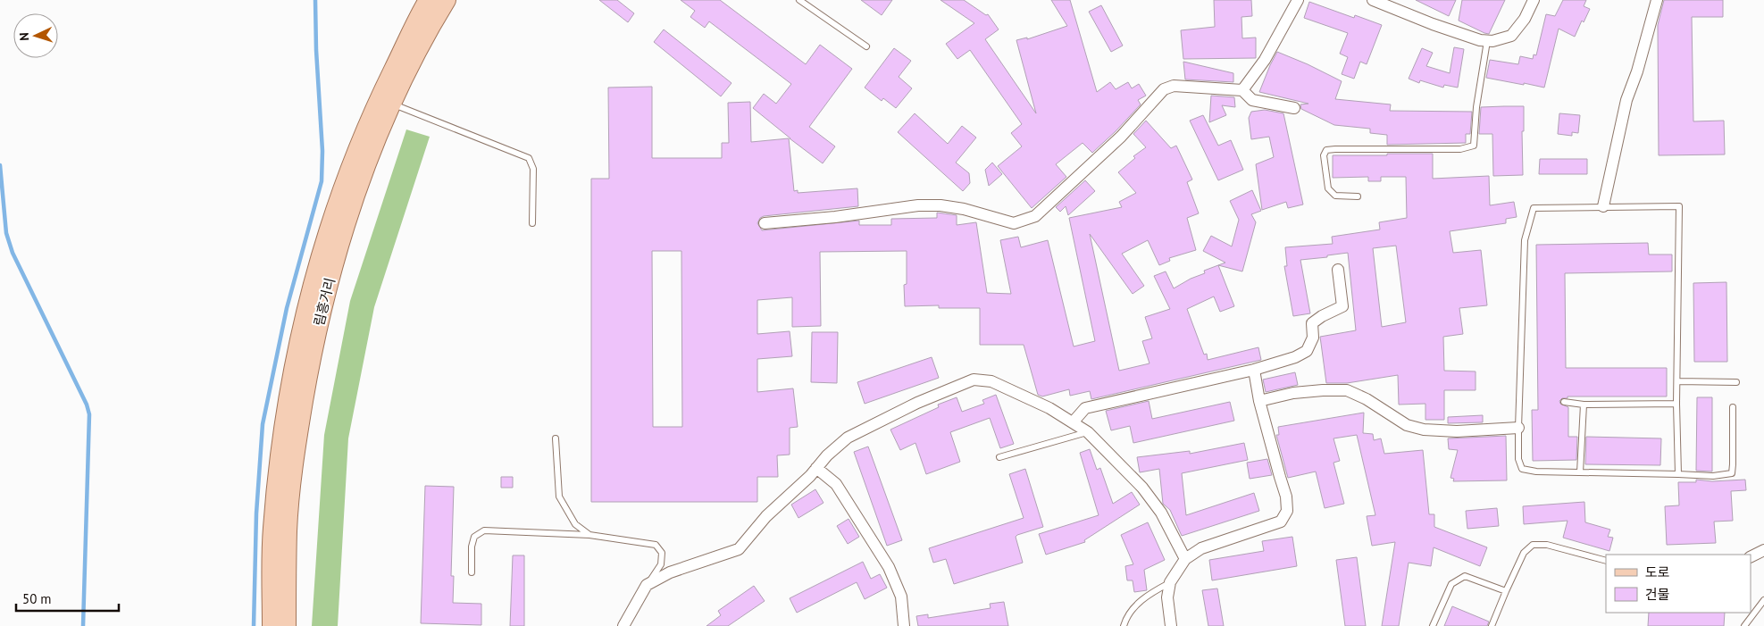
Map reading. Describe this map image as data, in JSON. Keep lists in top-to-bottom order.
{
  "streets": {
    "main road": ["림흥거리"]
  },
  "legend": ["도로", "건물"],
  "scale_bar": "50 m",
  "north": "left"
}
